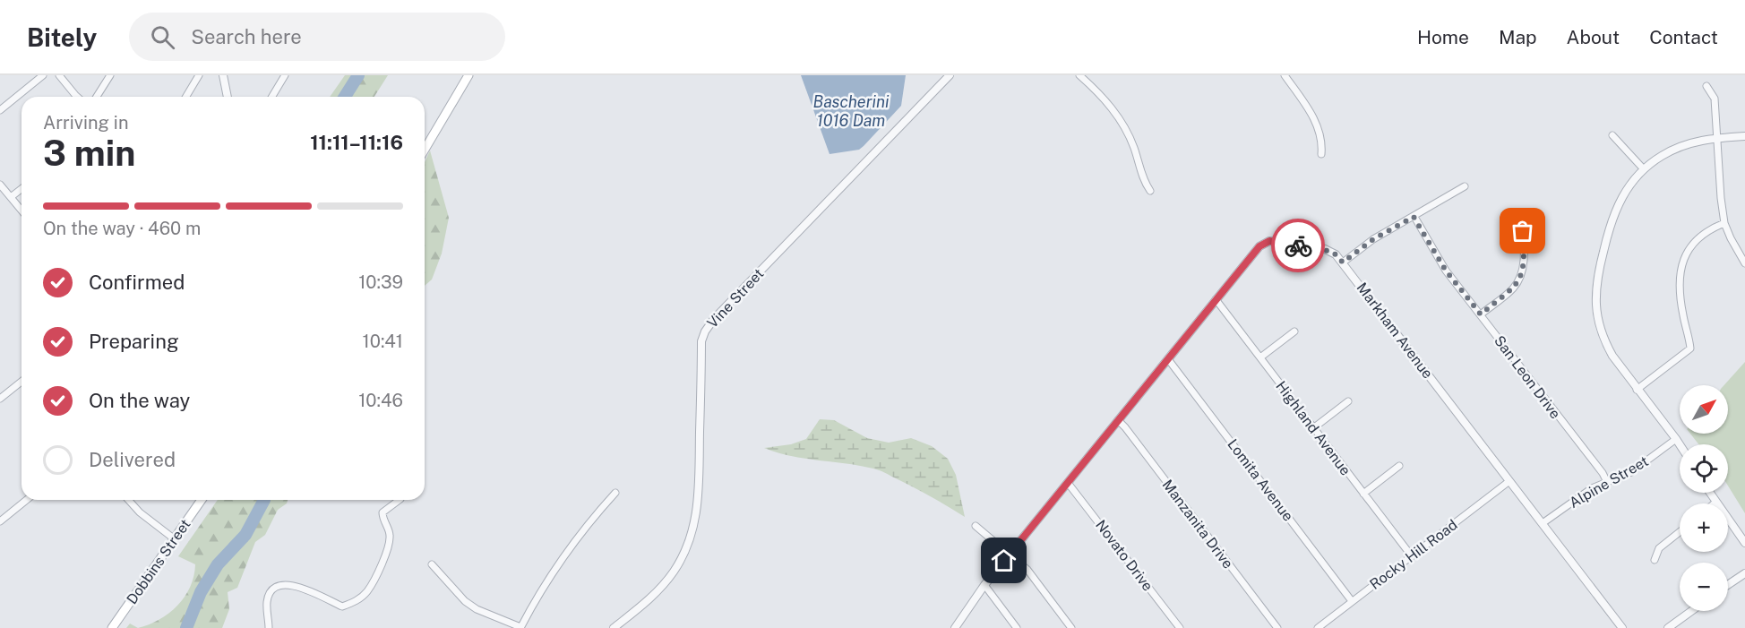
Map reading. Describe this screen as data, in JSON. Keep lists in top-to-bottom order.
{
  "streets": {
    "main road": ["Dobbins Street"],
    "street": [
      "Vine Street",
      "Markham Avenue",
      "San Leon Drive",
      "Highland Avenue",
      "Lomita Avenue",
      "Alpine Street",
      "Manzanita Drive",
      "Rocky Hill Road",
      "Novato Drive"
    ]
  },
  "crossings": [
    ["Markham Avenue", "Highland Avenue"],
    ["Markham Avenue", "Lomita Avenue"],
    ["Markham Avenue", "Alpine Street"],
    ["Markham Avenue", "Manzanita Drive"],
    ["Markham Avenue", "Rocky Hill Road"],
    ["Markham Avenue", "Novato Drive"],
    ["San Leon Drive", "Alpine Street"],
    ["Highland Avenue", "Rocky Hill Road"],
    ["Lomita Avenue", "Rocky Hill Road"]
  ],
  "water": ["Bascherini 1016 Dam"],
  "north": "top right",
  "page": {
    "header": "Bitely",
    "search": "Search here",
    "nav": [
      "Home",
      "Map",
      "About",
      "Contact"
    ],
    "heading": ["3 min", "Arriving in", "11:11–11:16"],
    "bar": "On the way · 460 m",
    "list": [
      ["Confirmed", "10:39"],
      ["Preparing", "10:41"],
      ["On the way", "10:46"],
      "Delivered"
    ],
    "map_buttons": ["+", "−"]
  }
}
